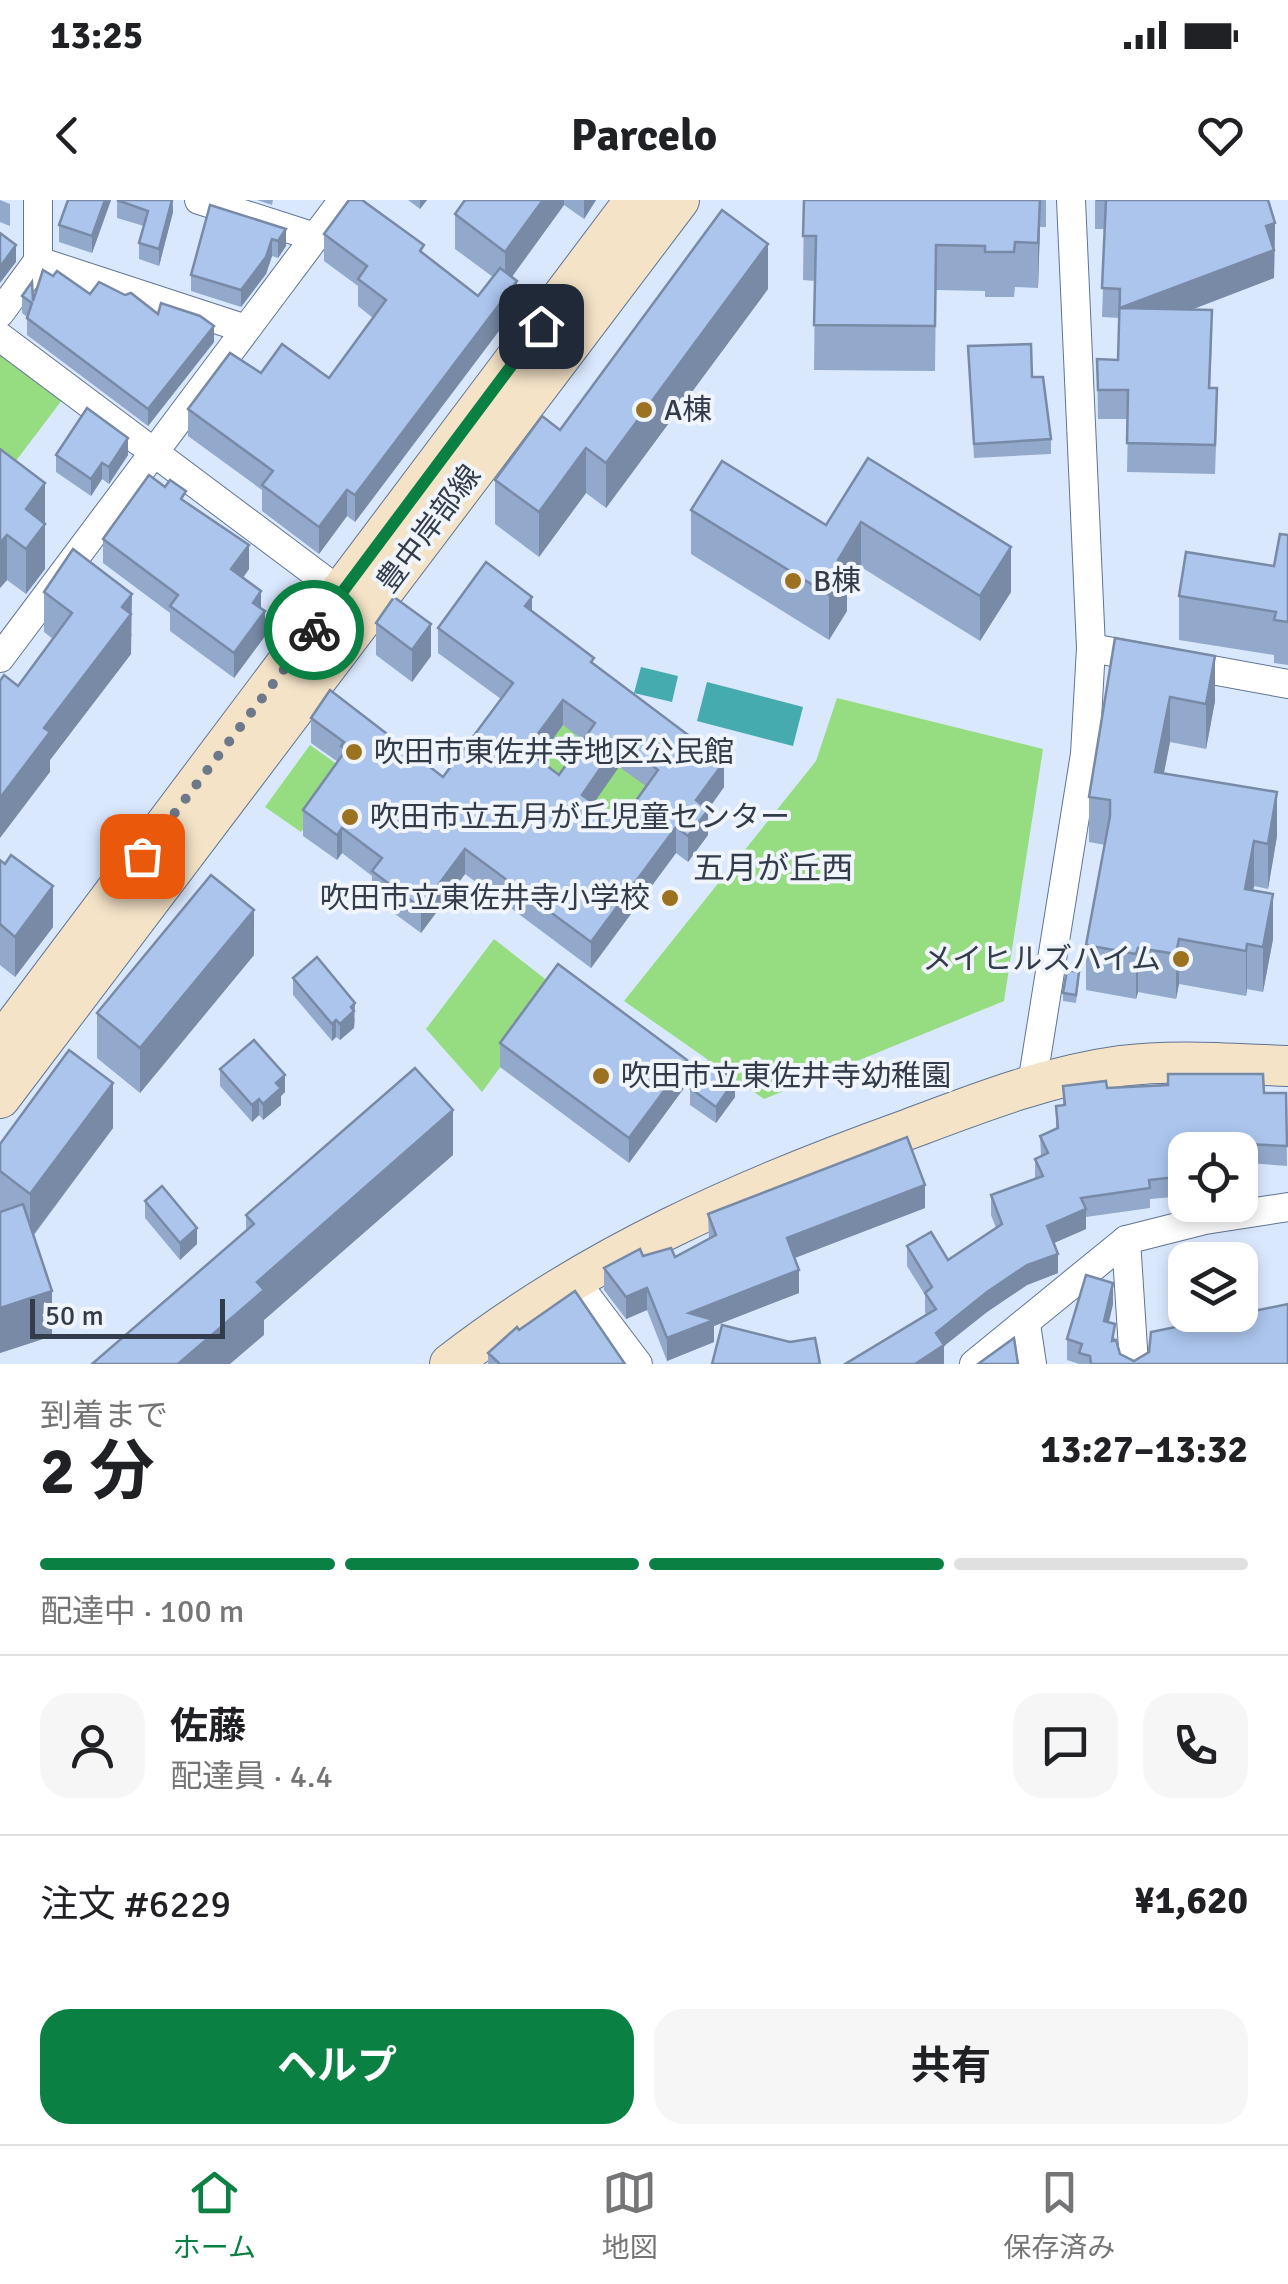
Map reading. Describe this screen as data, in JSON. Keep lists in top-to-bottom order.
{
  "streets": {
    "street": ["豊中岸部線"]
  },
  "districts": ["五月が丘西"],
  "places": [
    "A棟",
    "B棟",
    "吹田市東佐井寺地区公民館",
    "吹田市立五月が丘児童センター",
    "吹田市立東佐井寺小学校",
    "メイヒルズハイム",
    "吹田市立東佐井寺幼稚園"
  ],
  "scale_bar": "50 m",
  "page": {
    "status": "13:25",
    "header": "Parcelo",
    "scale": "50 m",
    "heading": ["2 分", "到着まで", "13:27–13:32"],
    "panel": [
      "佐藤",
      "配達員 · 4.4",
      "注文 #6229",
      "¥1,620"
    ],
    "bar": "配達中 · 100 m",
    "buttons": ["ヘルプ", "共有"],
    "tabs": ["ホーム", "地図", "保存済み"]
  }
}
